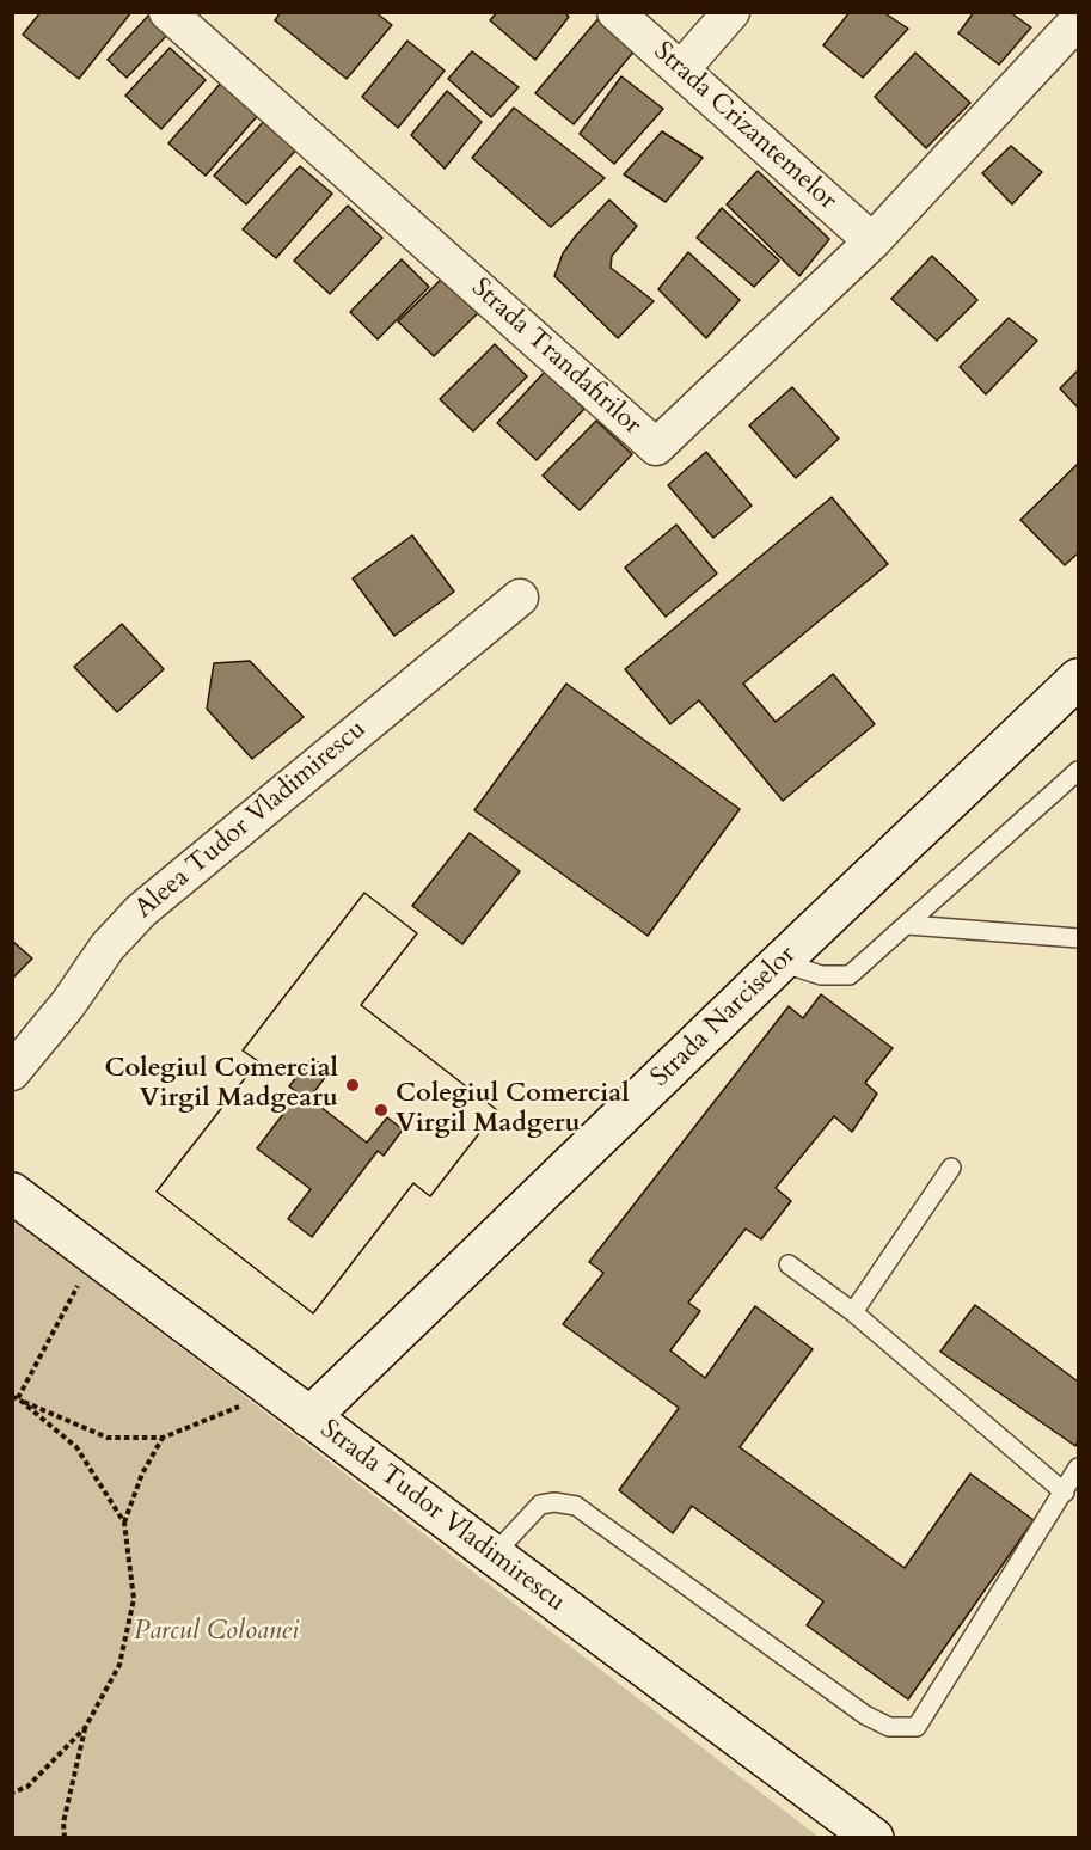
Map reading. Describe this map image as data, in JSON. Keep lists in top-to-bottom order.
{
  "streets": {
    "main road": ["Strada Narciselor", "Strada Tudor Vladimirescu"],
    "street": ["Strada Crizantemelor", "Strada Trandafirilor", "Aleea Tudor Vladimirescu"]
  },
  "crossings": [
    ["Strada Crizantemelor", "Strada Trandafirilor"],
    ["Strada Narciselor", "Strada Tudor Vladimirescu"]
  ],
  "parks": ["Parcul Coloanei"],
  "places": ["Colegiul Comercial Virgil Madgearu", "Colegiul Comercial Virgil Madgeru"]
}
